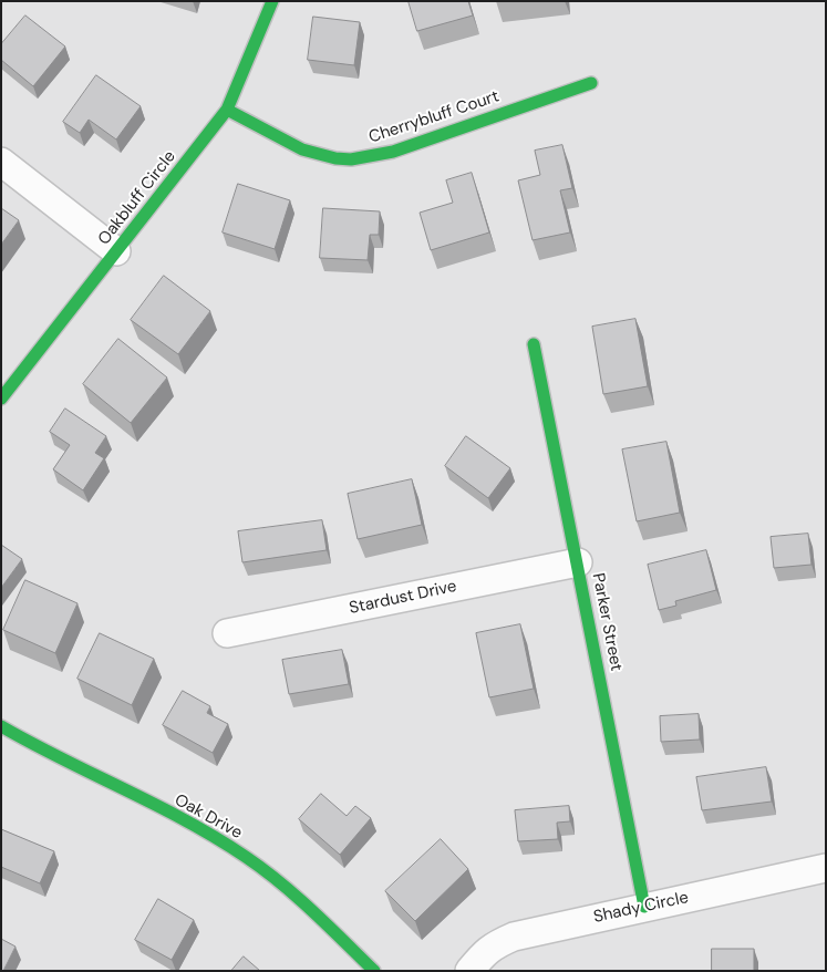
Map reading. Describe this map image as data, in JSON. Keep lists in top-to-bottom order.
{
  "streets": {
    "street": [
      "Cherrybluff Court",
      "Oakbluff Circle",
      "Stardust Drive",
      "Parker Street",
      "Oak Drive",
      "Shady Circle"
    ]
  },
  "crossings": [
    ["Cherrybluff Court", "Oakbluff Circle"],
    ["Stardust Drive", "Parker Street"],
    ["Parker Street", "Shady Circle"]
  ]
}
